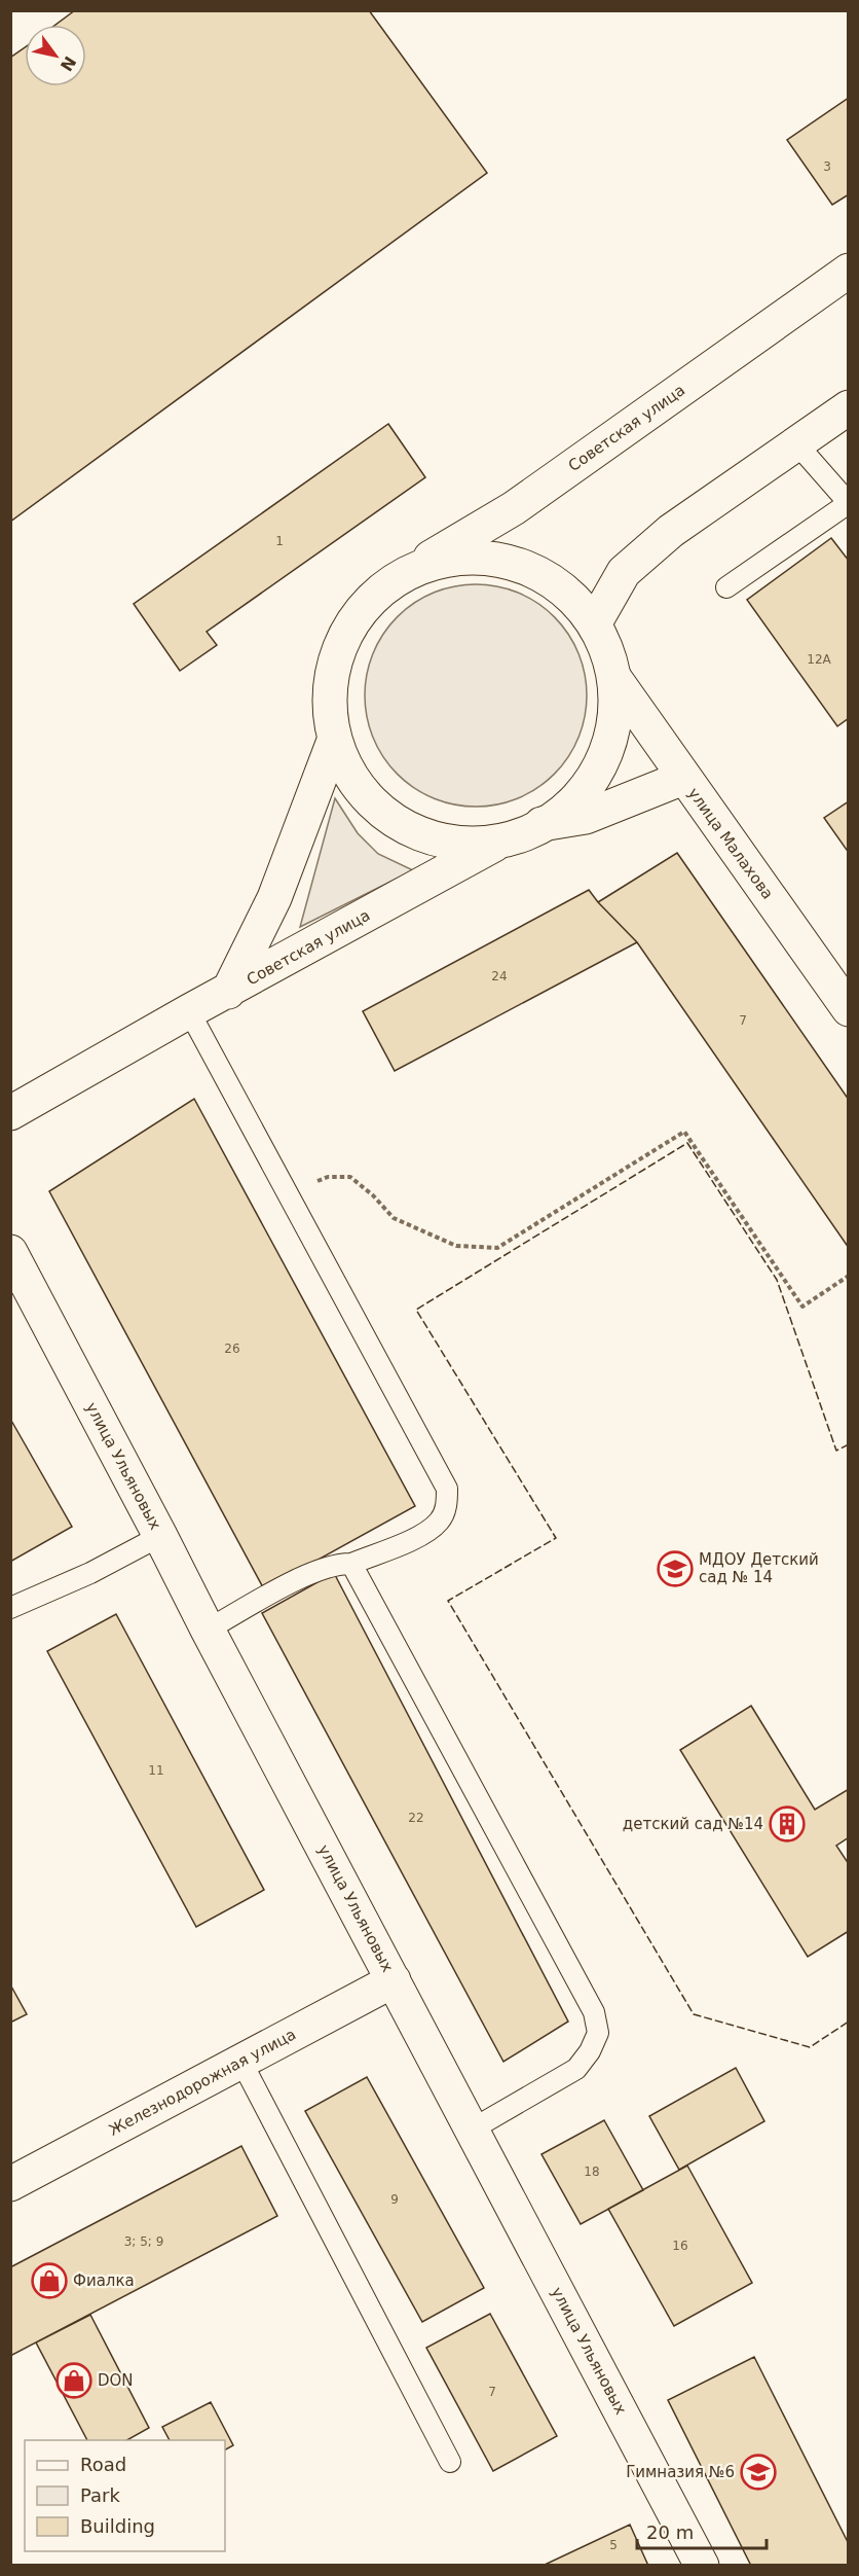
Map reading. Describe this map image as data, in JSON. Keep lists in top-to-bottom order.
{
  "streets": {
    "main road": [
      "Советская улица",
      "улица Малахова",
      "улица Ульяновых",
      "Железнодорожная улица"
    ]
  },
  "crossings": [
    ["Советская улица", "улица Малахова"],
    ["улица Ульяновых", "Железнодорожная улица"]
  ],
  "places": {
    "school or university": ["МДОУ Детский сад № 14", "Гимназия №6"],
    "building": ["детский сад №14"],
    "shop": ["Фиалка", "DON"]
  },
  "house_numbers": [
    "3",
    "1",
    "12А",
    "24",
    "7",
    "26",
    "11",
    "22",
    "18",
    "9",
    "3; 5; 9",
    "16",
    "7",
    "5"
  ],
  "legend": ["Road", "Park", "Building"],
  "scale_bar": "20 m",
  "north": "bottom right"
}
